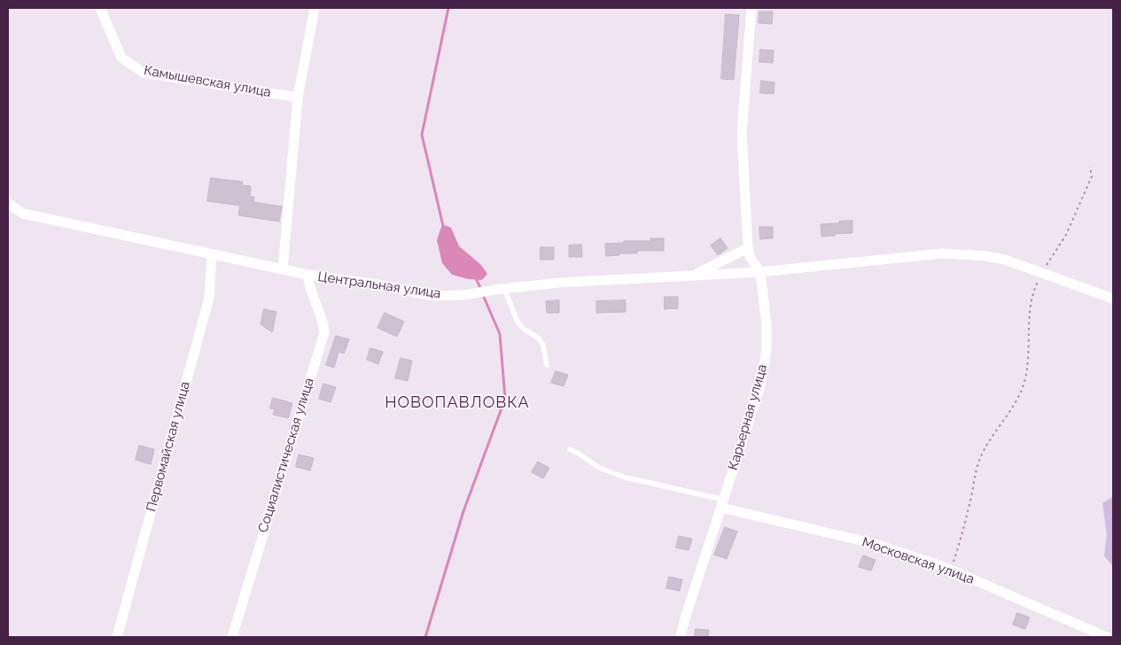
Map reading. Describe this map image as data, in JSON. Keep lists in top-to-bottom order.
{
  "streets": {
    "street": [
      "Камышевская улица",
      "Центральная улица",
      "Карьерная улица",
      "Первомайская улица",
      "Социалистическая улица",
      "Московская улица"
    ]
  },
  "crossings": [
    ["Центральная улица", "Карьерная улица"],
    ["Центральная улица", "Первомайская улица"],
    ["Центральная улица", "Социалистическая улица"],
    ["Карьерная улица", "Московская улица"]
  ],
  "districts": ["НОВОПАВЛОВКА"]
}
